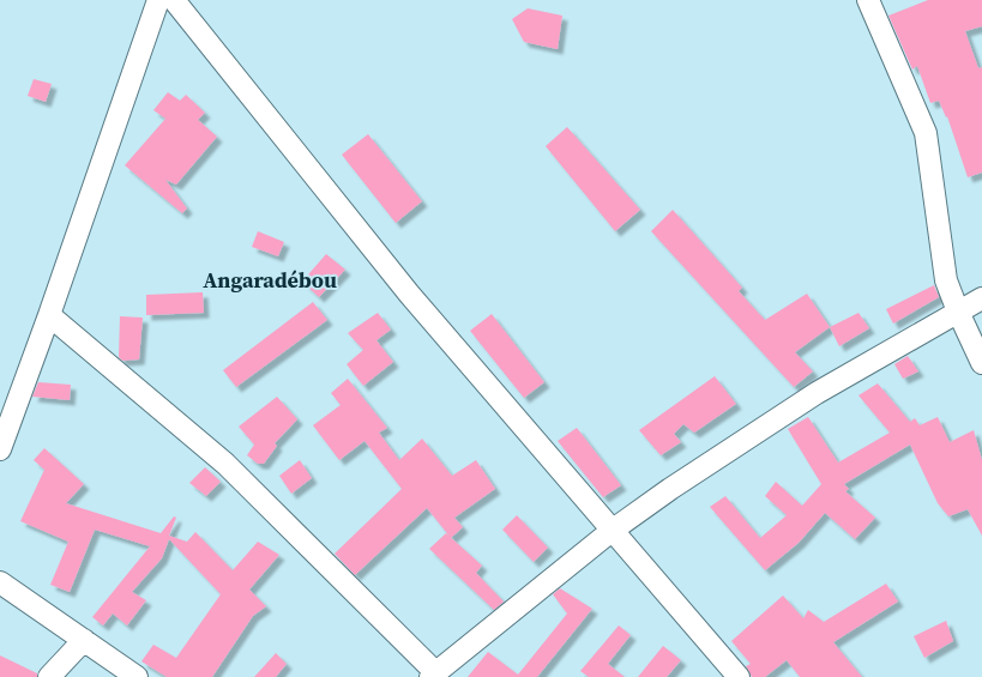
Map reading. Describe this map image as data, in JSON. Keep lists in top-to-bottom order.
{
  "districts": ["Angaradébou"]
}
